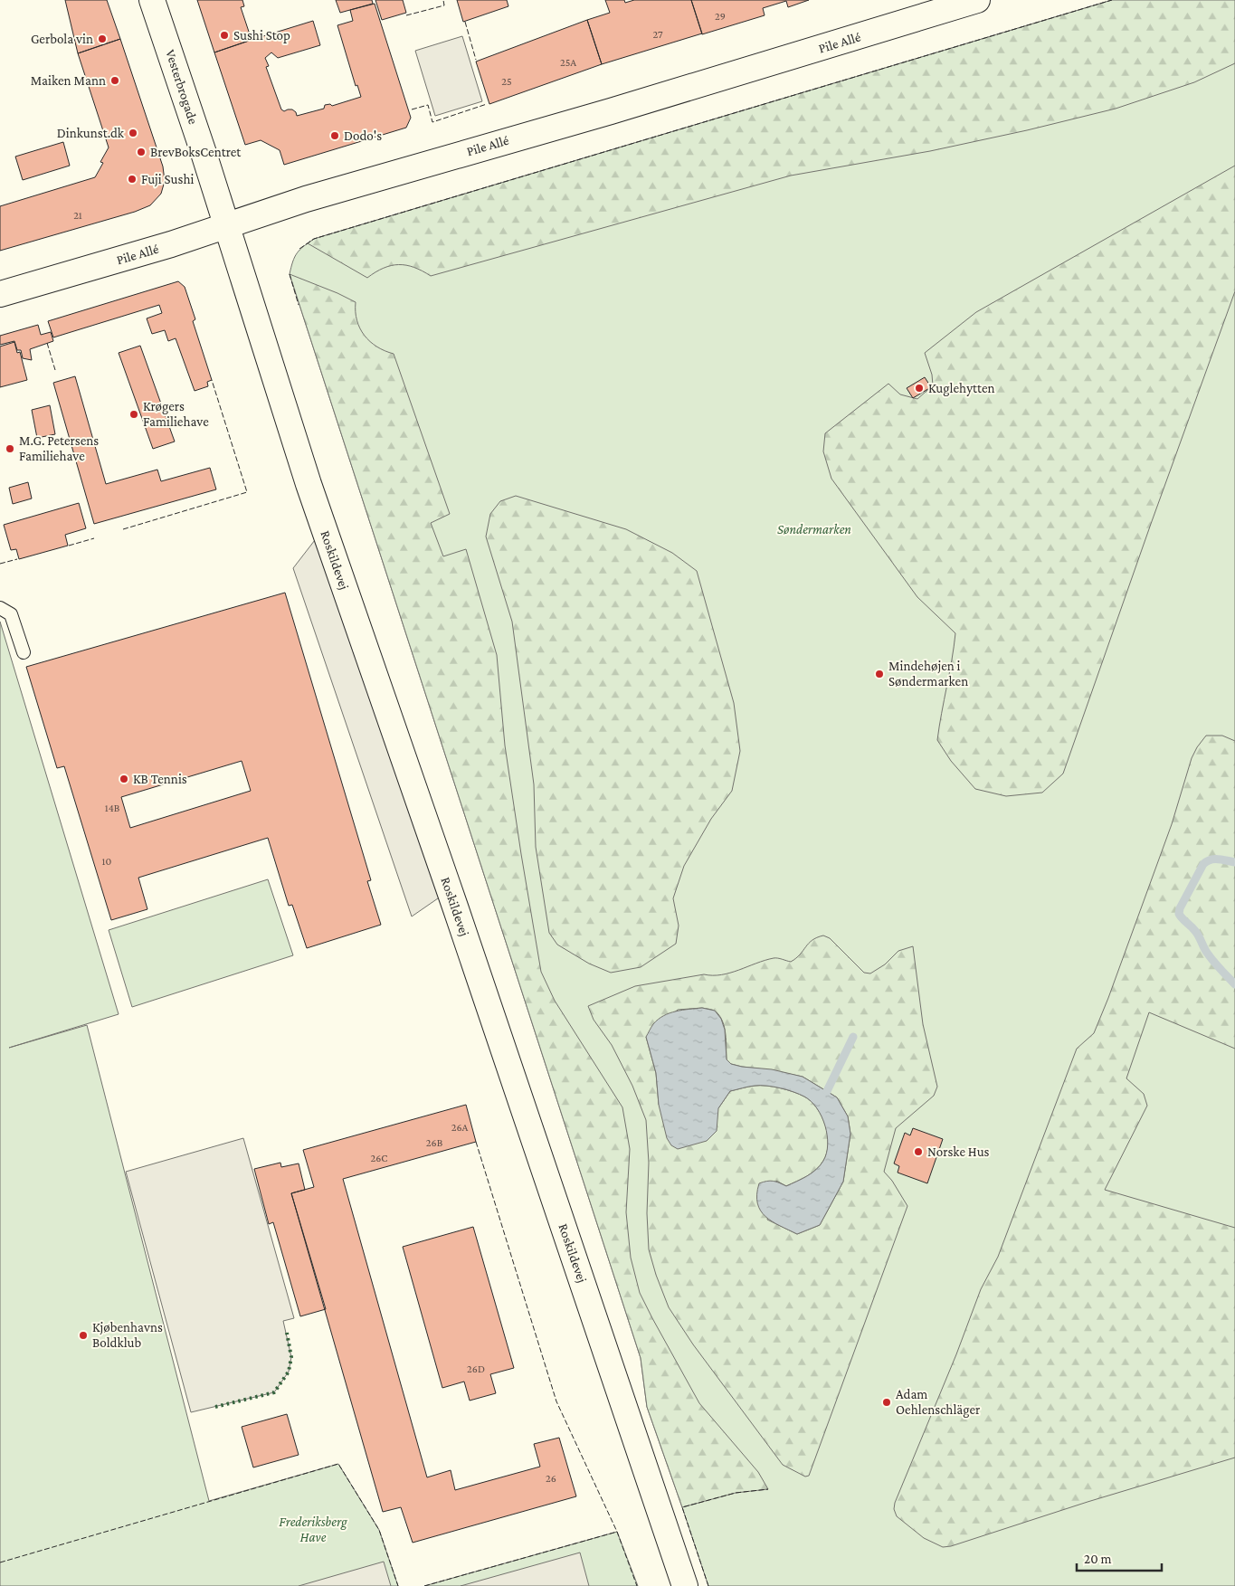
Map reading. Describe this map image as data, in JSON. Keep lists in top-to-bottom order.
{
  "streets": {
    "street": ["Pile Allé", "Vesterbrogade", "Roskildevej"]
  },
  "crossings": [
    ["Pile Allé", "Vesterbrogade"],
    ["Pile Allé", "Roskildevej"],
    ["Vesterbrogade", "Roskildevej"]
  ],
  "parks": ["Søndermarken", "Frederiksberg Have"],
  "places": [
    "Sushi Stop",
    "Gerbola vin",
    "Maiken Mann",
    "Dinkunst.dk",
    "Dodo's",
    "BrevBoksCentret",
    "Fuji Sushi",
    "Kuglehytten",
    "Krøgers Familiehave",
    "M.G. Petersens Familiehave",
    "Mindehøjen i Søndermarken",
    "KB Tennis",
    "Norske Hus",
    "Kjøbenhavns Boldklub",
    "Adam Oehlenschläger"
  ],
  "house_numbers": [
    "29",
    "27",
    "25A",
    "25",
    "21",
    "14B",
    "10",
    "26A",
    "26B",
    "26C",
    "26D",
    "26"
  ],
  "scale_bar": "20 m"
}
